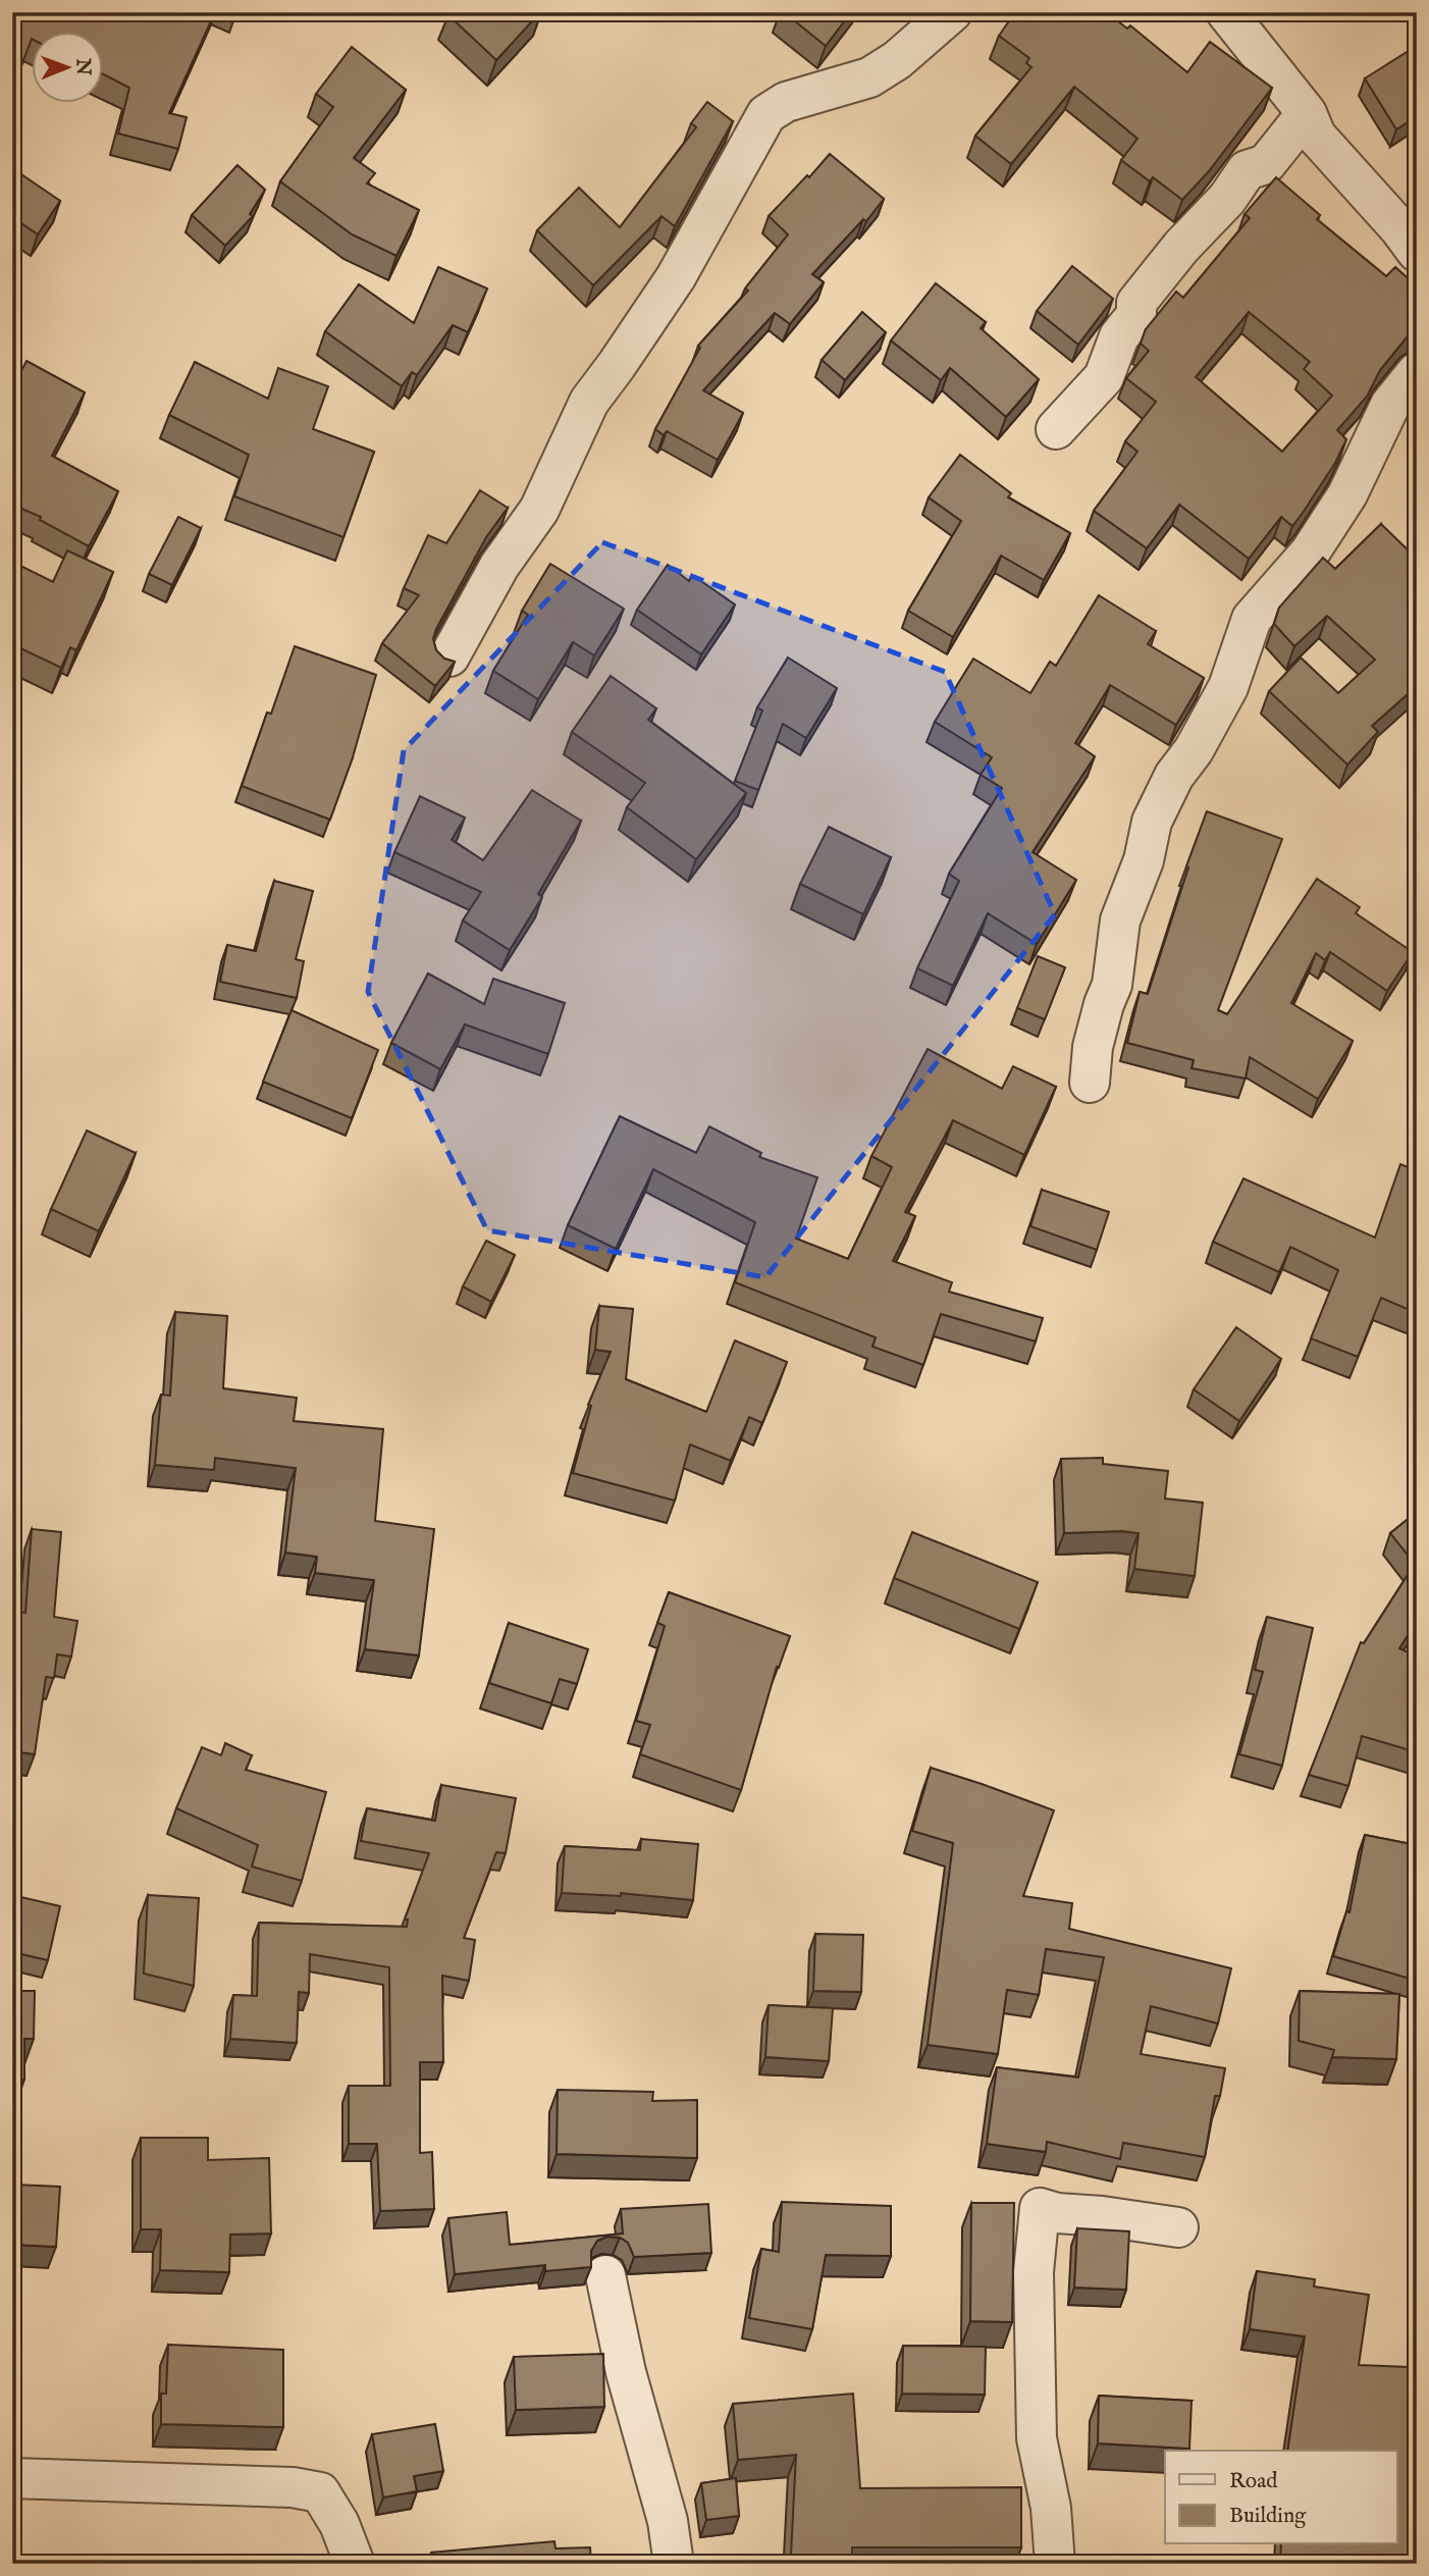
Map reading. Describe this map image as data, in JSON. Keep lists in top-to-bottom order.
{
  "legend": ["Road", "Building"],
  "north": "right"
}
